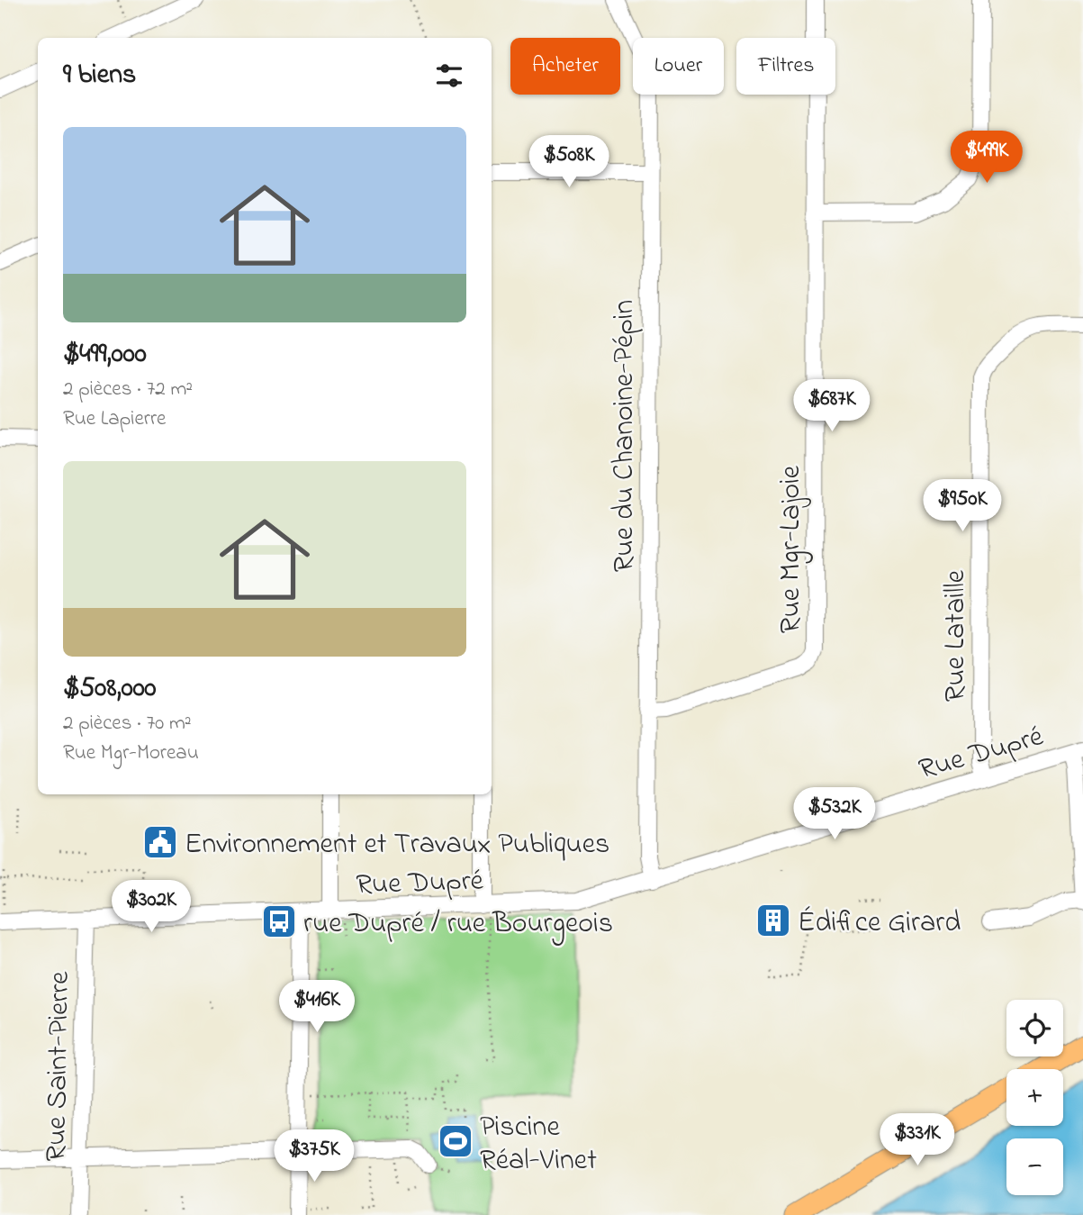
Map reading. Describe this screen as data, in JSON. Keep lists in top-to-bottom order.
{
  "streets": {
    "street": [
      "Rue du Chanoine-Pépin",
      "Rue Mgr-Lajoie",
      "Rue Lataille",
      "Rue Dupré",
      "Rue Saint-Pierre"
    ]
  },
  "crossings": [
    ["Rue du Chanoine-Pépin", "Rue Mgr-Lajoie"],
    ["Rue du Chanoine-Pépin", "Rue Dupré"],
    ["Rue Lataille", "Rue Dupré"],
    ["Rue Dupré", "Rue Saint-Pierre"]
  ],
  "places": {
    "public building": ["Environnement et Travaux Publiques"],
    "building": ["Édifice Girard"],
    "bus stop": ["rue Dupré / rue Bourgeois"],
    "sports": ["Piscine Réal-Vinet"]
  },
  "page": {
    "chip": ["Acheter", "Louer", "Filtres"],
    "heading": "9 biens",
    "list": [
      {
        "name": "$499,000",
        "note": "2 pièces · 72 m² · Rue Lapierre"
      },
      {
        "name": "$508,000",
        "note": "2 pièces · 70 m² · Rue Mgr-Moreau"
      }
    ],
    "price": [
      "$499K",
      "$508K",
      "$687K",
      "$950K",
      "$532K",
      "$302K",
      "$416K",
      "$331K",
      "$375K"
    ],
    "map_buttons": ["+", "−"]
  }
}
